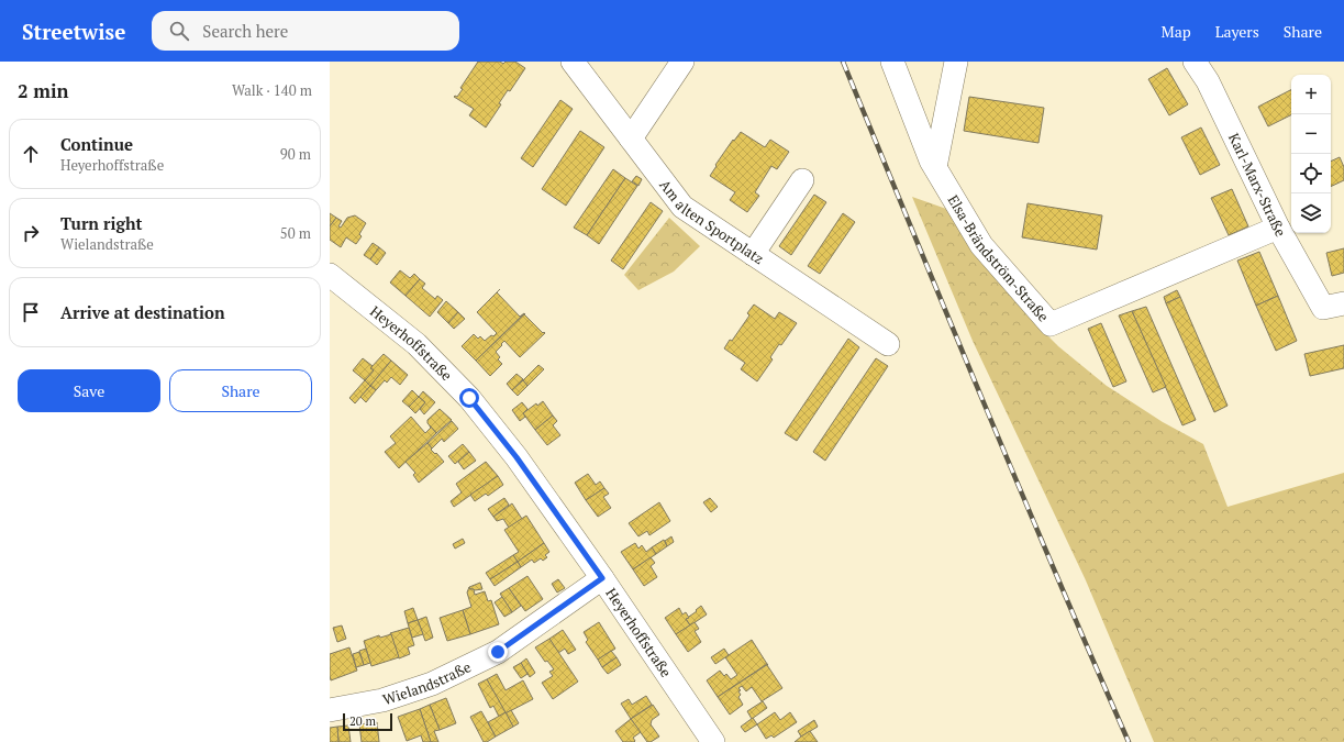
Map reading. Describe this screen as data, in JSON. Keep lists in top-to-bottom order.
{
  "streets": {
    "street": [
      "Karl-Marx-Straße",
      "Am alten Sportplatz",
      "Elsa-Brändström-Straße",
      "Heyerhoffstraße",
      "Wielandstraße"
    ]
  },
  "crossings": [
    ["Karl-Marx-Straße", "Elsa-Brändström-Straße"],
    ["Heyerhoffstraße", "Wielandstraße"]
  ],
  "scale_bar": "20 m",
  "page": {
    "header": "Streetwise",
    "search": "Search here",
    "nav": ["Map", "Layers", "Share"],
    "heading": ["2 min", "Walk · 140 m"],
    "map_buttons": ["+", "−"],
    "list": [
      ["Continue", "Heyerhoffstraße", "90 m"],
      ["Turn right", "Wielandstraße", "50 m"],
      "Arrive at destination"
    ],
    "buttons": ["Save", "Share"],
    "scale": "20 m"
  }
}
